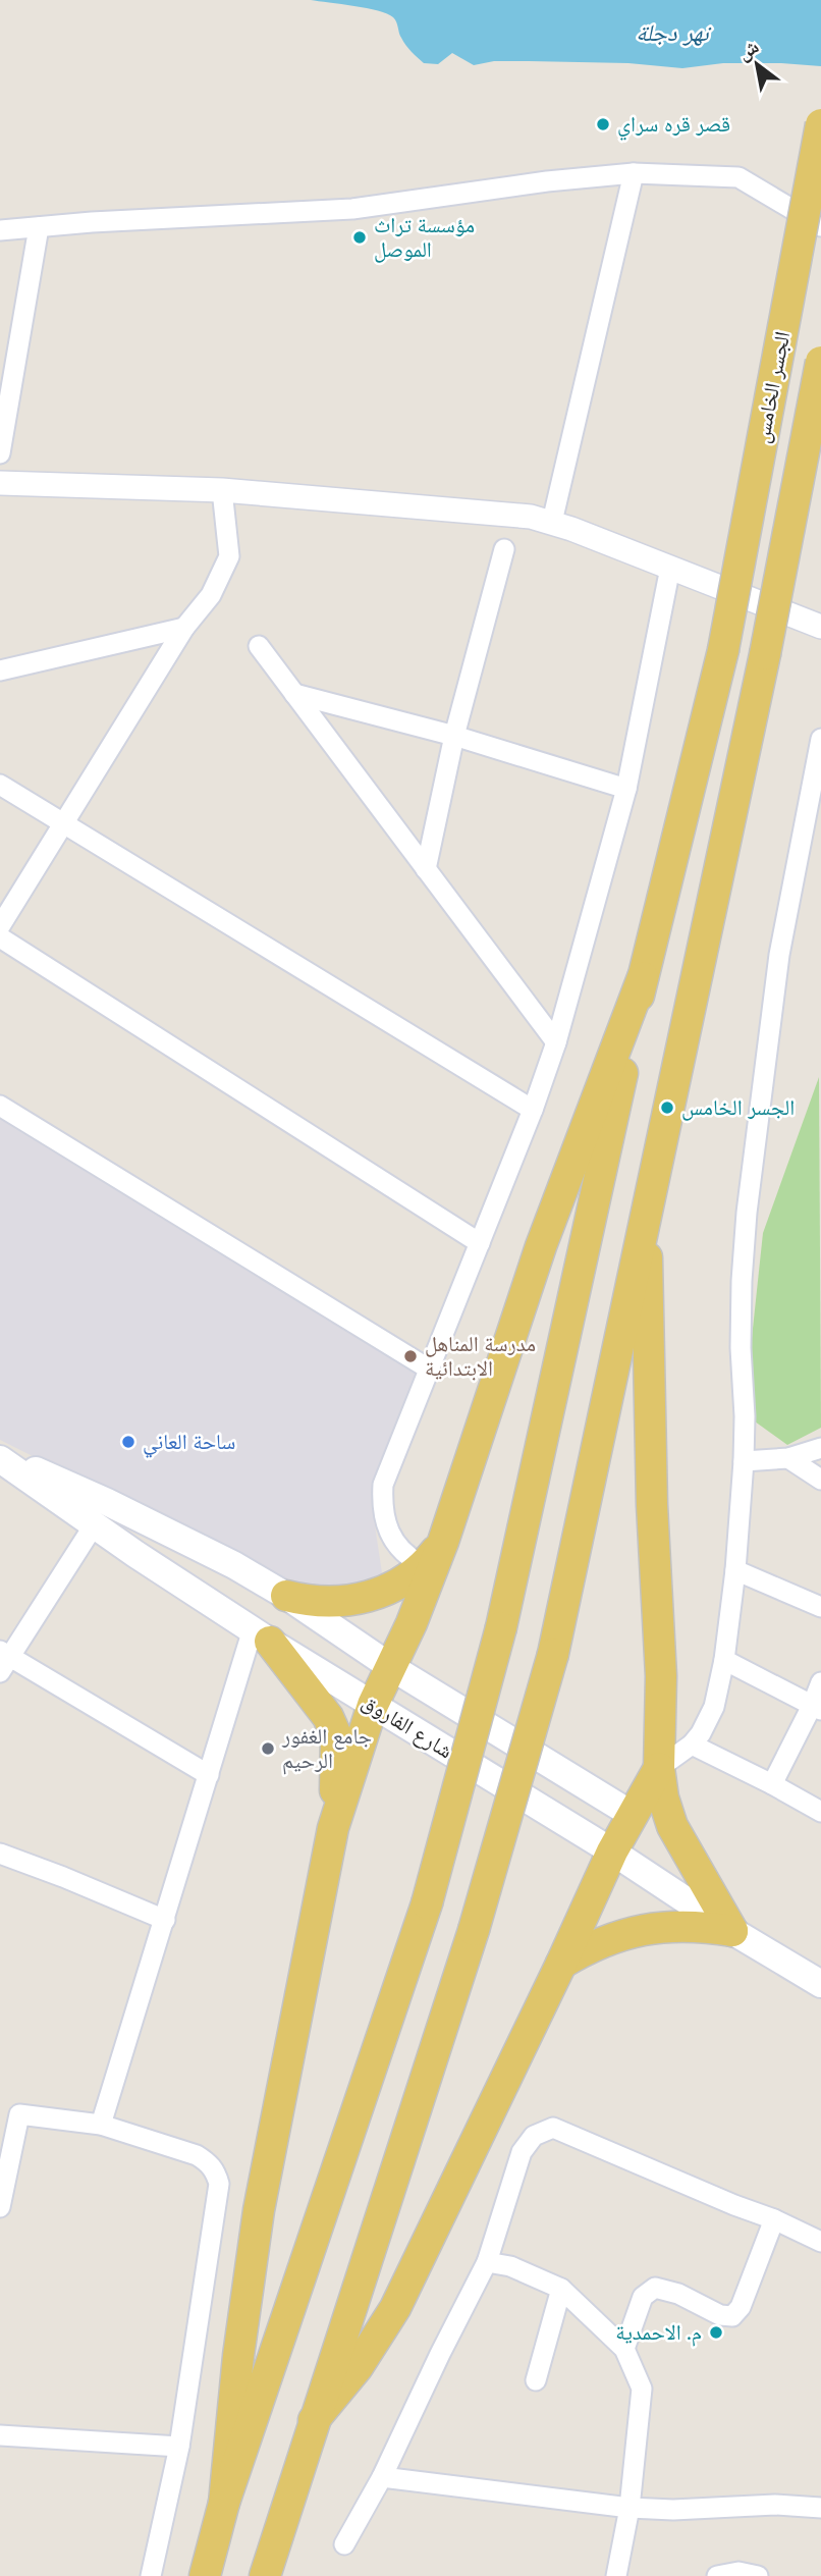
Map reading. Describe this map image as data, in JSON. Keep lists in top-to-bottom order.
{
  "streets": {
    "main road": ["الجسر الخامس", "شارع الفاروق"]
  },
  "water": ["نهر دجلة"],
  "places": [
    "قصر قره سراي",
    "مؤسسة تراث الموصل",
    "الجسر الخامس",
    "مدرسة المناهل الابتدائية",
    "ساحة العاني",
    "جامع الغفور الرحيم",
    "م. الاحمدية"
  ],
  "north": "top left"
}
